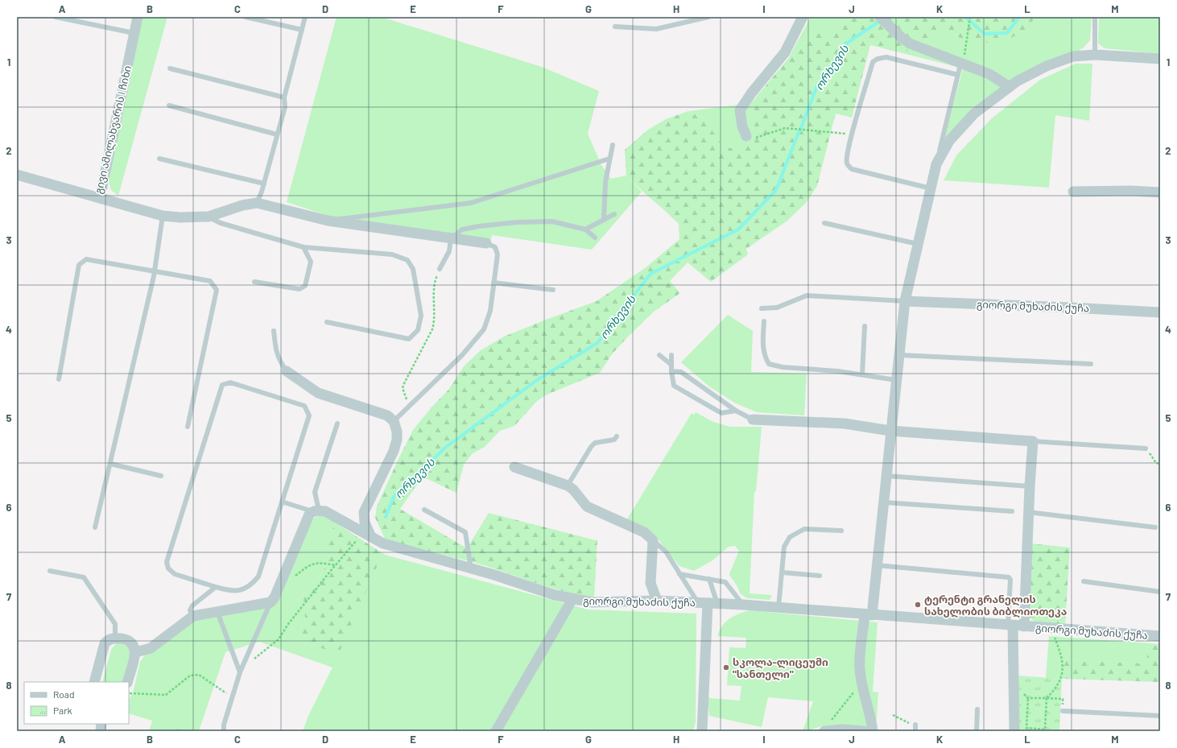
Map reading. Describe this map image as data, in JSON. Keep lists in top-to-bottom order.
{
  "streets": {
    "street": ["გივი ამილახვარის I ჩიხი", "გიორგი მუხაძის ქუჩა"]
  },
  "water": ["ორხევის"],
  "places": ["ტერენტი გრანელის სახელობის ბიბლიოთეკა", "სკოლა-ლიცეუმი \"სანთელი\""],
  "legend": ["Road", "Park"],
  "grid": {
    "columns": [
      "A",
      "B",
      "C",
      "D",
      "E",
      "F",
      "G",
      "H",
      "I",
      "J",
      "K",
      "L",
      "M"
    ],
    "rows": [
      "1",
      "2",
      "3",
      "4",
      "5",
      "6",
      "7",
      "8"
    ]
  }
}
